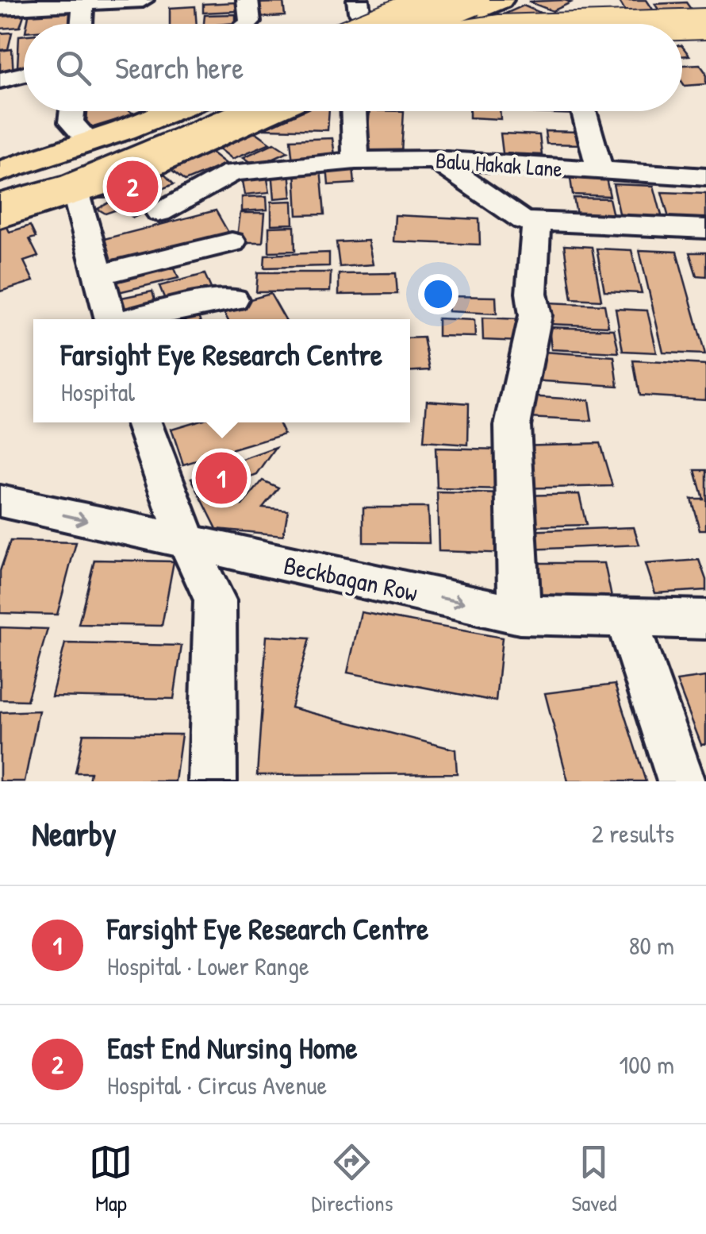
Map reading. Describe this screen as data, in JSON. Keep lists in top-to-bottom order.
{
  "streets": {
    "street": ["Balu Hakak Lane", "Beckbagan Row"]
  },
  "page": {
    "search": "Search here",
    "pins": ["2", "1"],
    "popup": ["Farsight Eye Research Centre", "Hospital"],
    "heading": ["Nearby", "2 results"],
    "list": [
      {
        "mark": "1",
        "name": "Farsight Eye Research Centre",
        "note": "Hospital · Lower Range",
        "value": "80 m"
      },
      {
        "mark": "2",
        "name": "East End Nursing Home",
        "note": "Hospital · Circus Avenue",
        "value": "100 m"
      }
    ],
    "nav": ["Map", "Directions", "Saved"]
  }
}
